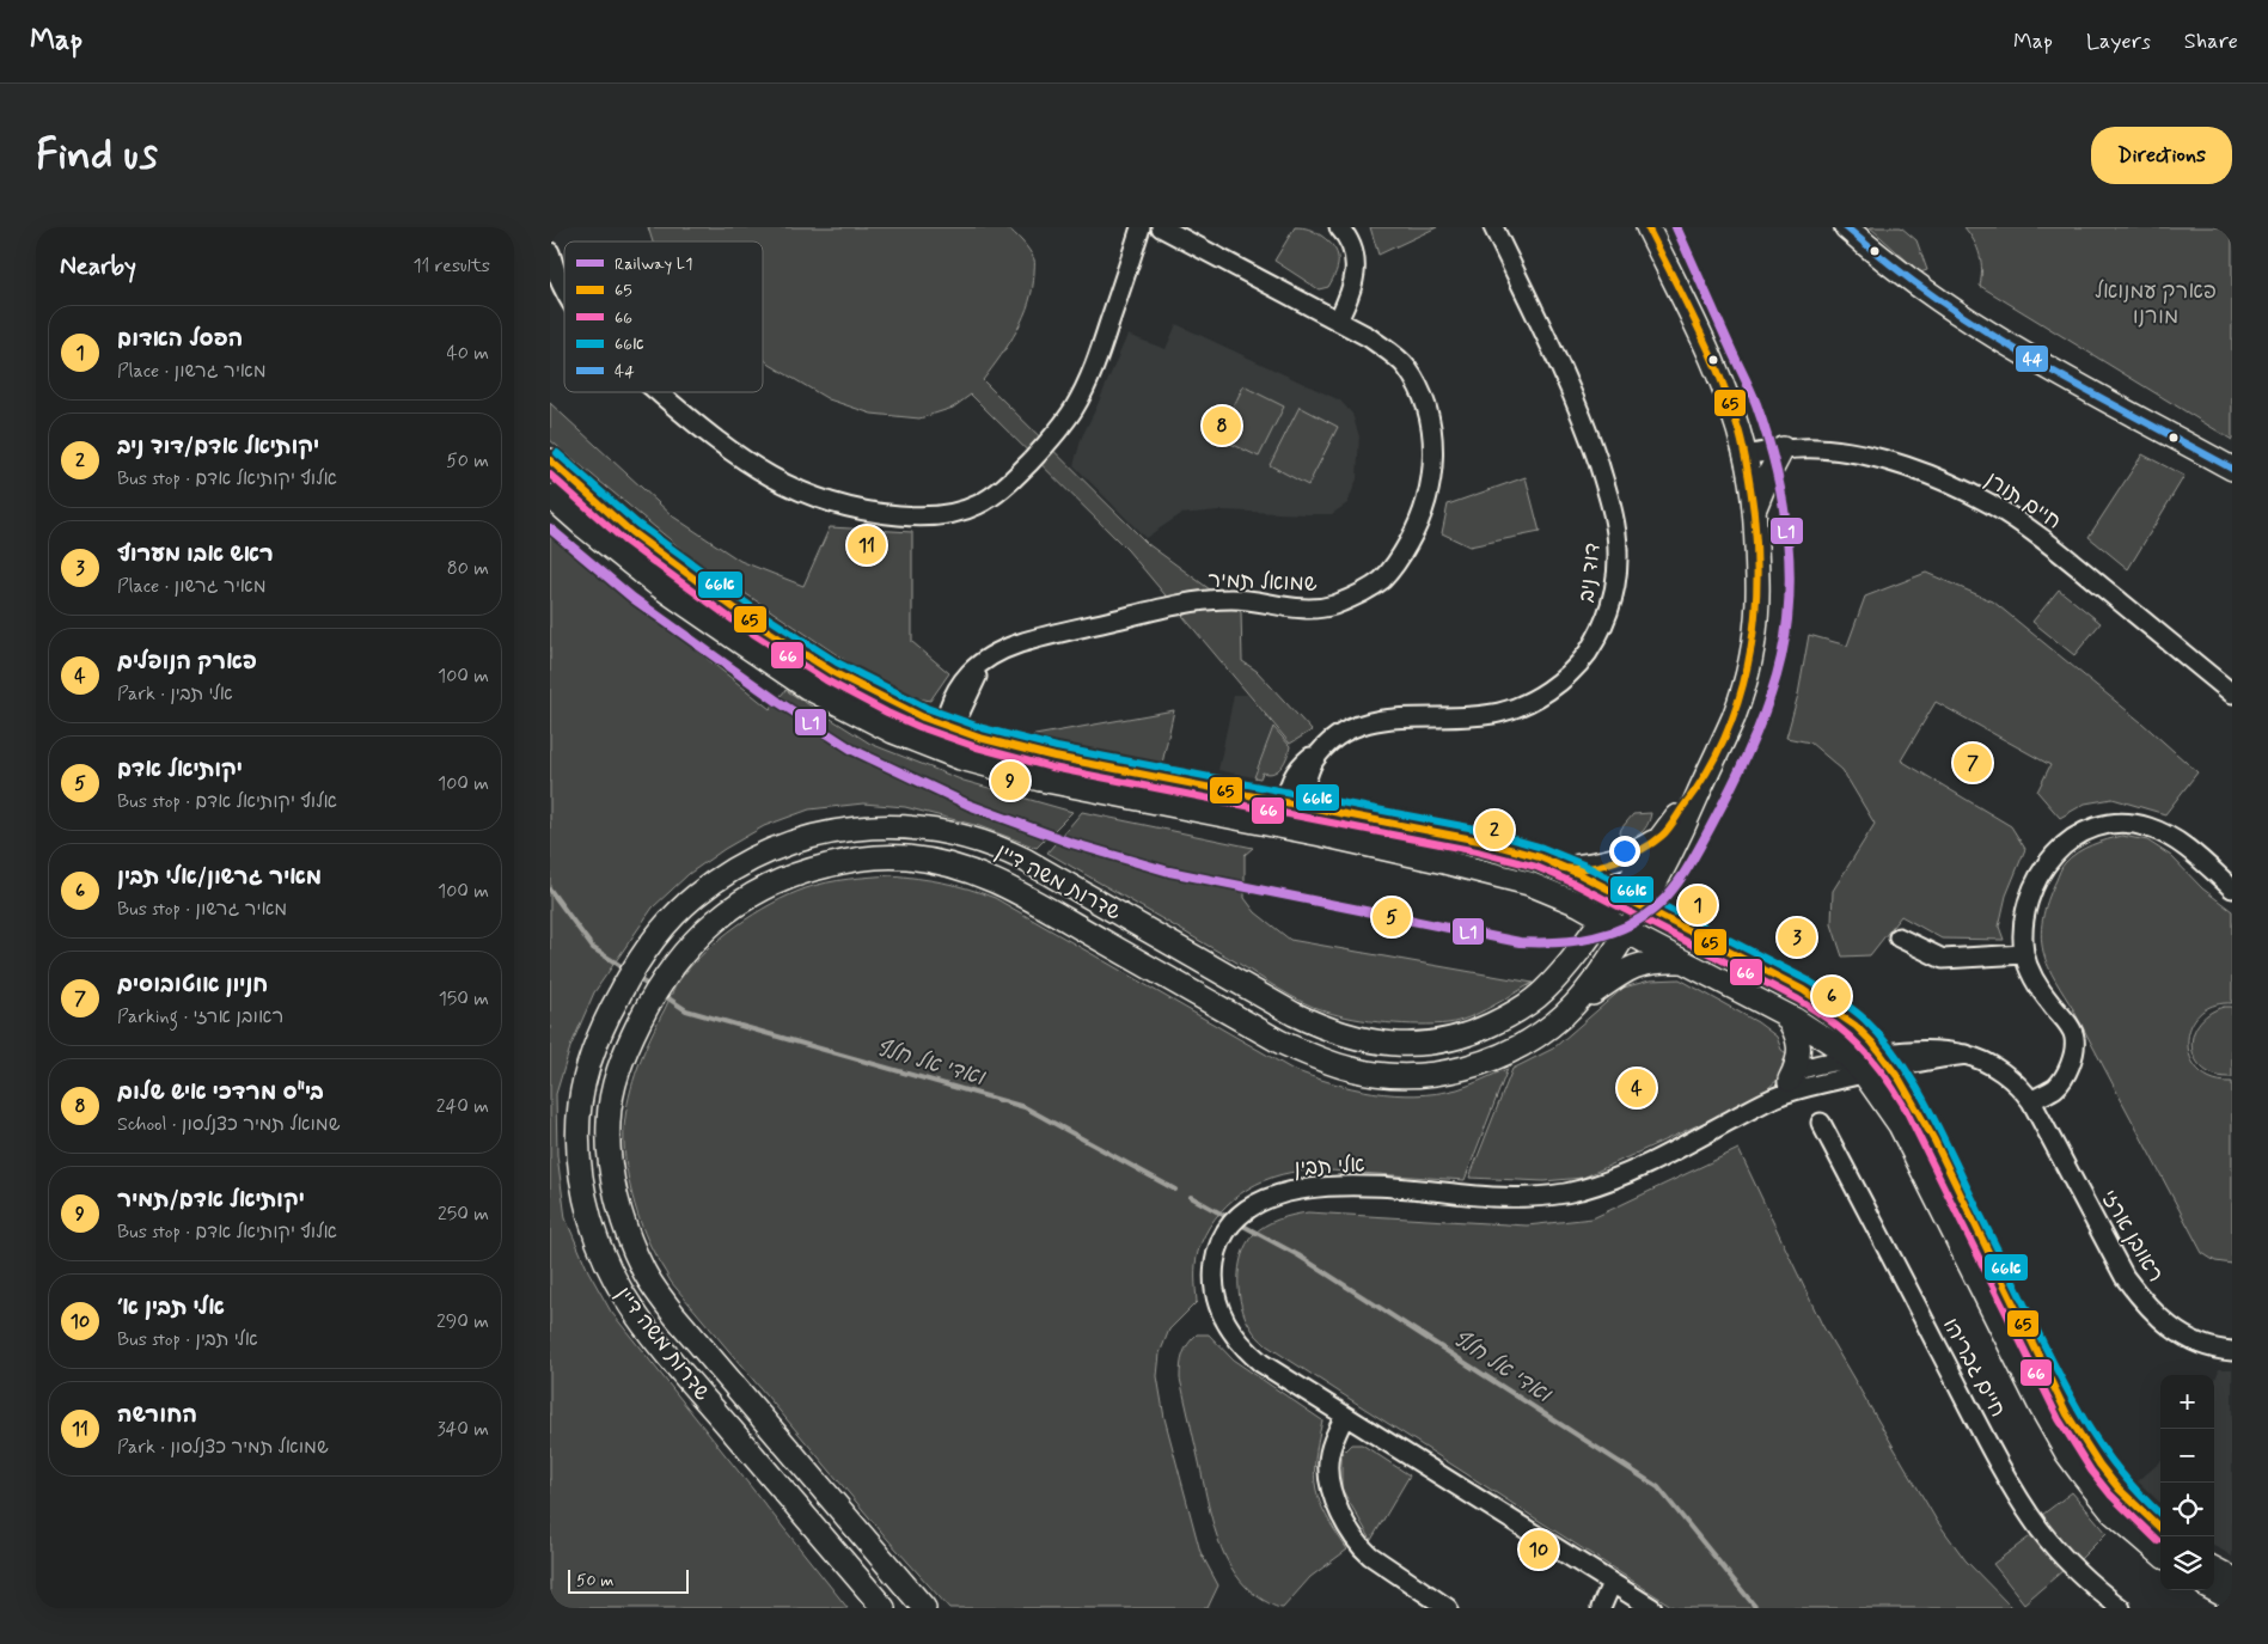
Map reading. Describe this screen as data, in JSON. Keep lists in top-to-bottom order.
{
  "streets": {
    "street": [
      "חיים תורן",
      "דוד ניב",
      "שמואל תמיר",
      "שדרות משה דיין",
      "אלי תבין",
      "ראובן ארזי",
      "חיים גבריהו"
    ]
  },
  "crossings": [
    ["חיים תורן", "שדרות משה דיין"],
    ["אלי תבין", "ראובן ארזי"]
  ],
  "water": ["ואדי אל חלף"],
  "parks": ["פארק עמנואל מורנו"],
  "lines": [
    "rail line L1",
    "transit line 65",
    "transit line 44",
    "transit line 66א",
    "transit line 66"
  ],
  "legend": [
    "Railway L1",
    "65",
    "66",
    "66א",
    "44"
  ],
  "scale_bar": "50 m",
  "page": {
    "header": "Map",
    "nav": ["Map", "Layers", "Share"],
    "buttons": "Directions",
    "title": "Find us",
    "heading": ["Nearby", "11 results"],
    "list": [
      {
        "mark": "1",
        "name": "הפסל האדום",
        "note": "Place · מאיר גרשון",
        "value": "40 m"
      },
      {
        "mark": "2",
        "name": "יקותיאל אדם/דוד ניב",
        "note": "Bus stop · אלוף יקותיאל אדם",
        "value": "50 m"
      },
      {
        "mark": "3",
        "name": "ראש אבו מערוף",
        "note": "Place · מאיר גרשון",
        "value": "80 m"
      },
      {
        "mark": "4",
        "name": "פארק הנופלים",
        "note": "Park · אלי תבין",
        "value": "100 m"
      },
      {
        "mark": "5",
        "name": "יקותיאל אדם",
        "note": "Bus stop · אלוף יקותיאל אדם",
        "value": "100 m"
      },
      {
        "mark": "6",
        "name": "מאיר גרשון/אלי תבין",
        "note": "Bus stop · מאיר גרשון",
        "value": "100 m"
      },
      {
        "mark": "7",
        "name": "חניון אוטובוסים",
        "note": "Parking · ראובן ארזי",
        "value": "150 m"
      },
      {
        "mark": "8",
        "name": "בי\"ס מרדכי איש שלום",
        "note": "School · שמואל תמיר כצנלסון",
        "value": "240 m"
      },
      {
        "mark": "9",
        "name": "יקותיאל אדם/תמיר",
        "note": "Bus stop · אלוף יקותיאל אדם",
        "value": "250 m"
      },
      {
        "mark": "10",
        "name": "אלי תבין א׳",
        "note": "Bus stop · אלי תבין",
        "value": "290 m"
      },
      {
        "mark": "11",
        "name": "החורשה",
        "note": "Park · שמואל תמיר כצנלסון",
        "value": "340 m"
      }
    ],
    "pins": [
      "8",
      "11",
      "7",
      "9",
      "2",
      "1",
      "5",
      "3",
      "6",
      "4",
      "10"
    ],
    "map_buttons": ["+", "−"],
    "scale": "50 m"
  }
}
